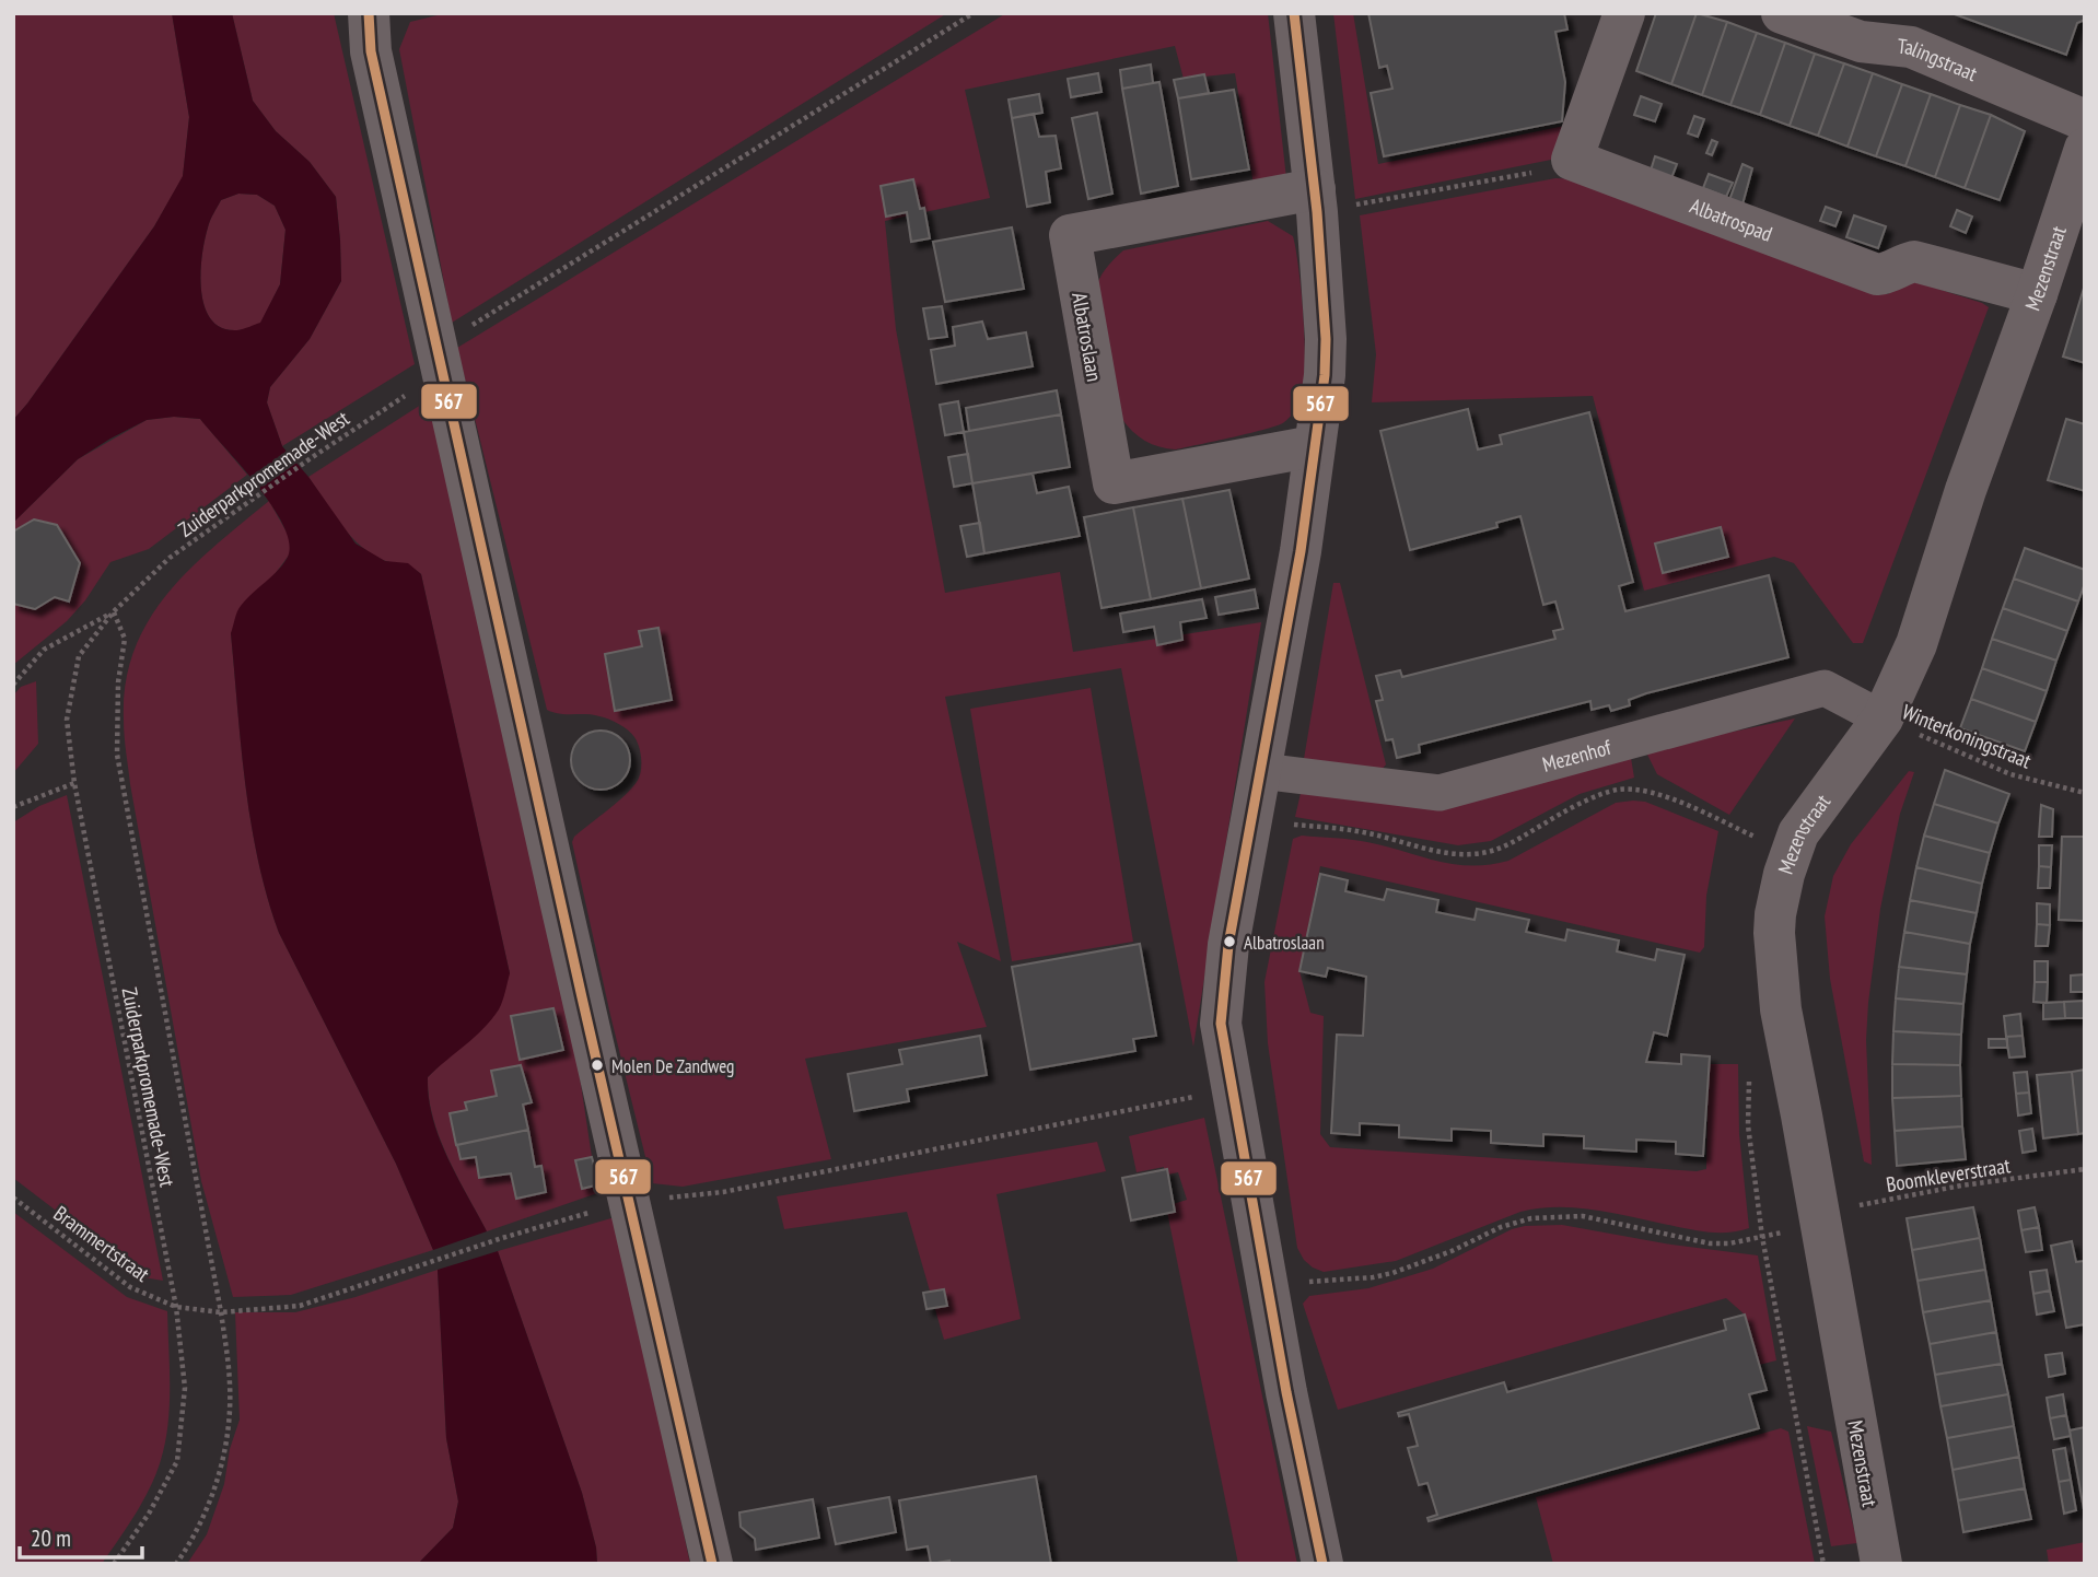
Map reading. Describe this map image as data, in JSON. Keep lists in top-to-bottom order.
{
  "streets": {
    "street": [
      "Talingstraat",
      "Albatrospad",
      "Mezenstraat",
      "Albatroslaan",
      "Mezenhof"
    ],
    "path": [
      "Zuiderparkpromemade-West",
      "Winterkoningstraat",
      "Boomkleverstraat",
      "Brammertstraat"
    ]
  },
  "crossings": [
    ["Albatrospad", "Mezenstraat"],
    ["Mezenstraat", "Winterkoningstraat"],
    ["Mezenstraat", "Mezenhof"],
    ["Mezenstraat", "Boomkleverstraat"],
    ["Zuiderparkpromemade-West", "Brammertstraat"],
    ["Winterkoningstraat", "Mezenhof"]
  ],
  "places": ["Albatroslaan", "Molen De Zandweg"],
  "lines": ["transit line 567"],
  "scale_bar": "20 m"
}
